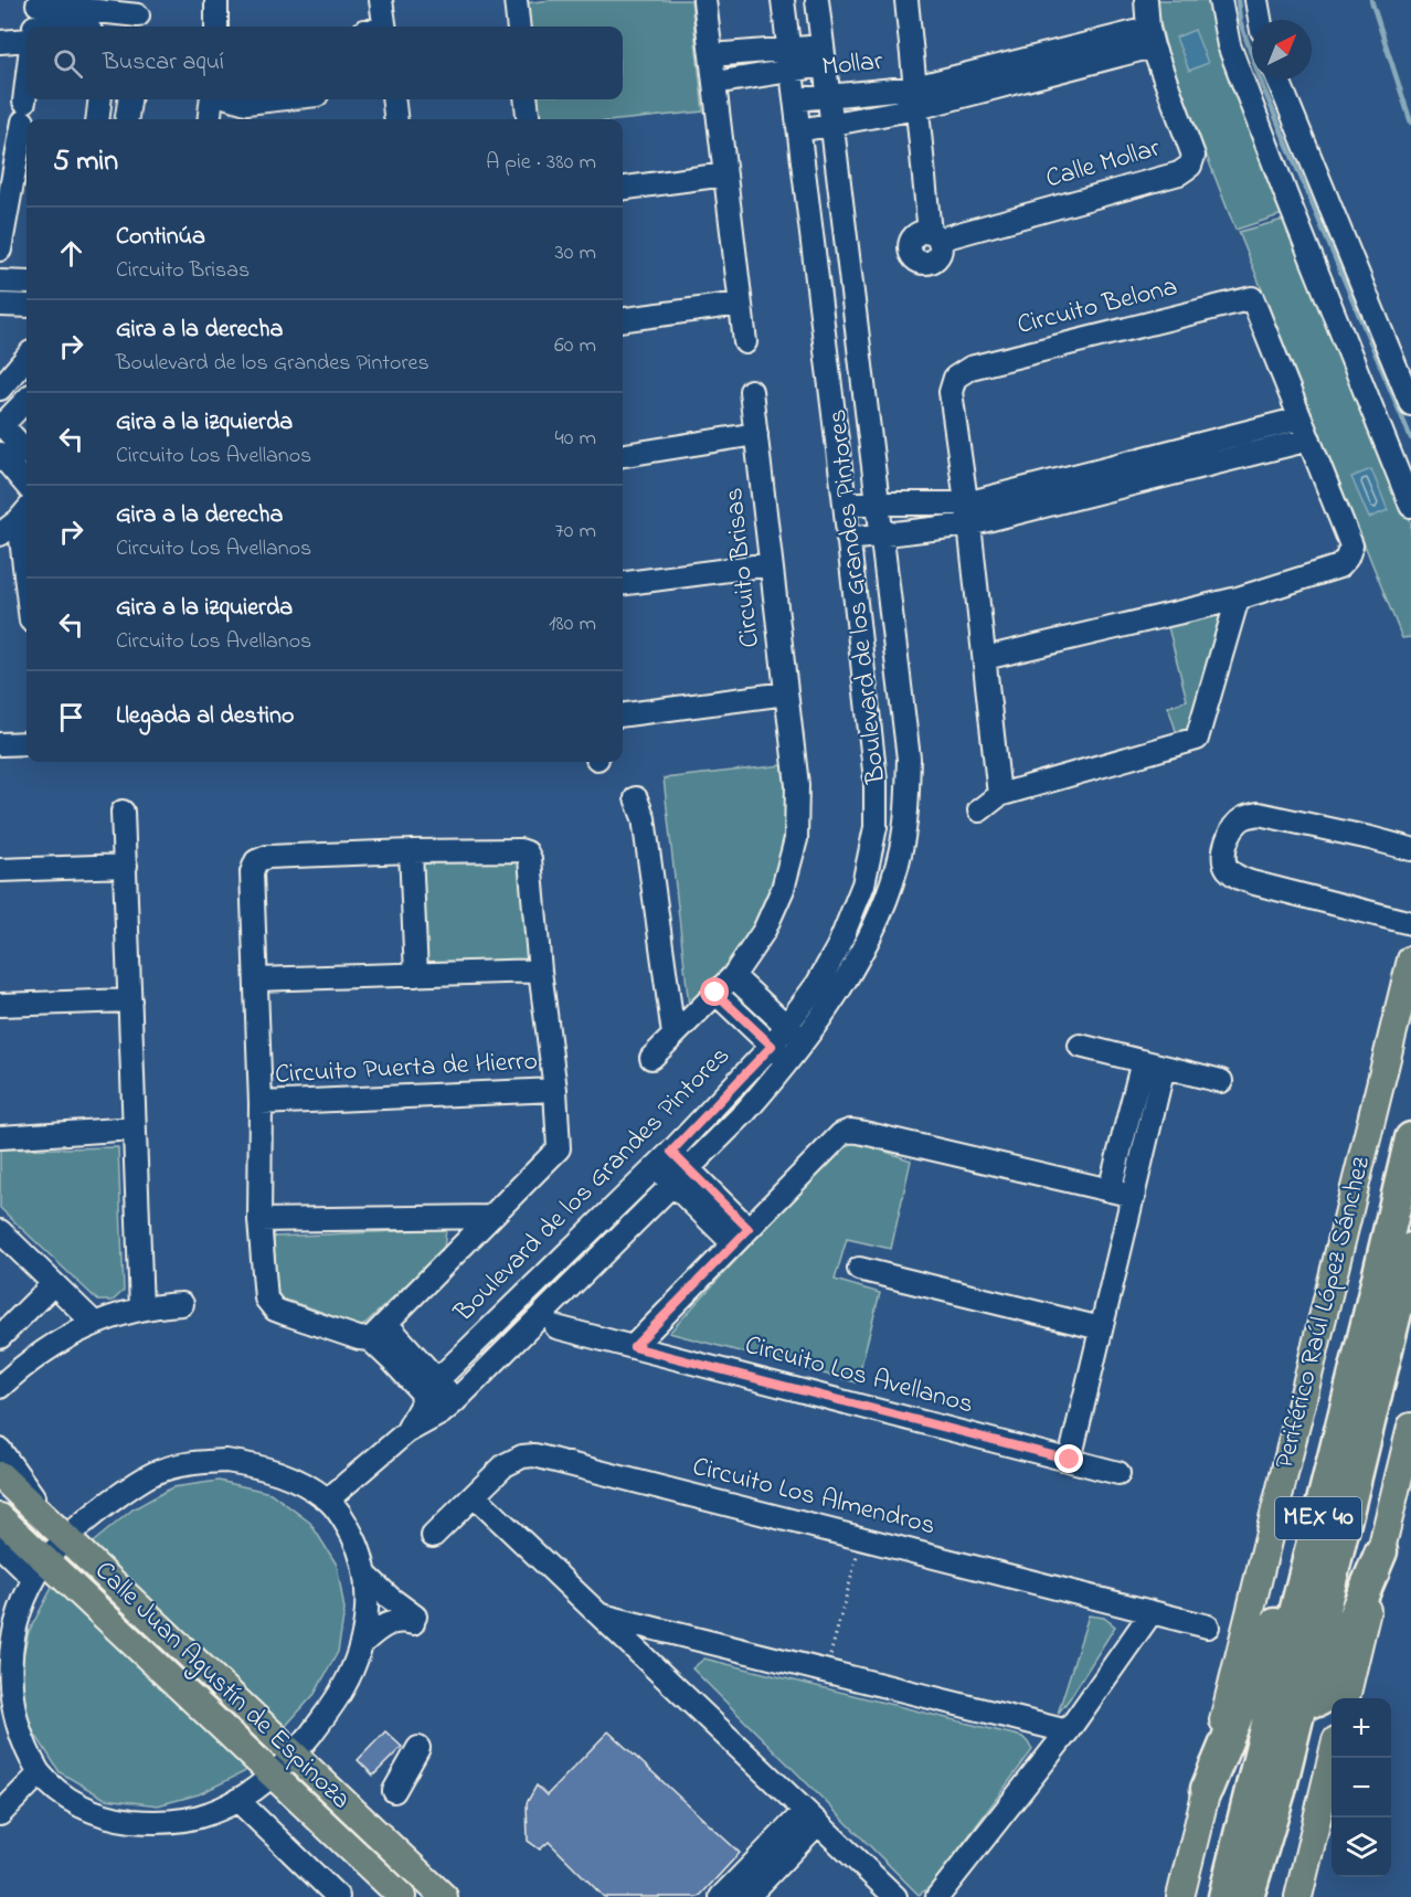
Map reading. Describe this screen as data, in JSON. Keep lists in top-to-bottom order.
{
  "streets": {
    "highway": ["Periférico Raúl López Sánchez", "MEX 40"],
    "main road": ["Calle Juan Agustín de Espinoza"],
    "street": [
      "Mollar",
      "Calle Mollar",
      "Circuito Belona",
      "Circuito Brisas",
      "Boulevard de los Grandes Pintores",
      "Circuito Puerta de Hierro",
      "Circuito Los Avellanos",
      "Circuito Los Almendros"
    ]
  },
  "crossings": [
    ["Mollar", "Calle Mollar"],
    ["Mollar", "Boulevard de los Grandes Pintores"],
    ["Boulevard de los Grandes Pintores", "Circuito Puerta de Hierro"]
  ],
  "north": "top right",
  "page": {
    "search": "Buscar aquí",
    "heading": ["5 min", "A pie · 380 m"],
    "list": [
      ["Continúa", "Circuito Brisas", "30 m"],
      ["Gira a la derecha", "Boulevard de los Grandes Pintores", "60 m"],
      ["Gira a la izquierda", "Circuito Los Avellanos", "40 m"],
      ["Gira a la derecha", "Circuito Los Avellanos", "70 m"],
      ["Gira a la izquierda", "Circuito Los Avellanos", "180 m"],
      "Llegada al destino"
    ],
    "map_buttons": ["+", "−"]
  }
}
